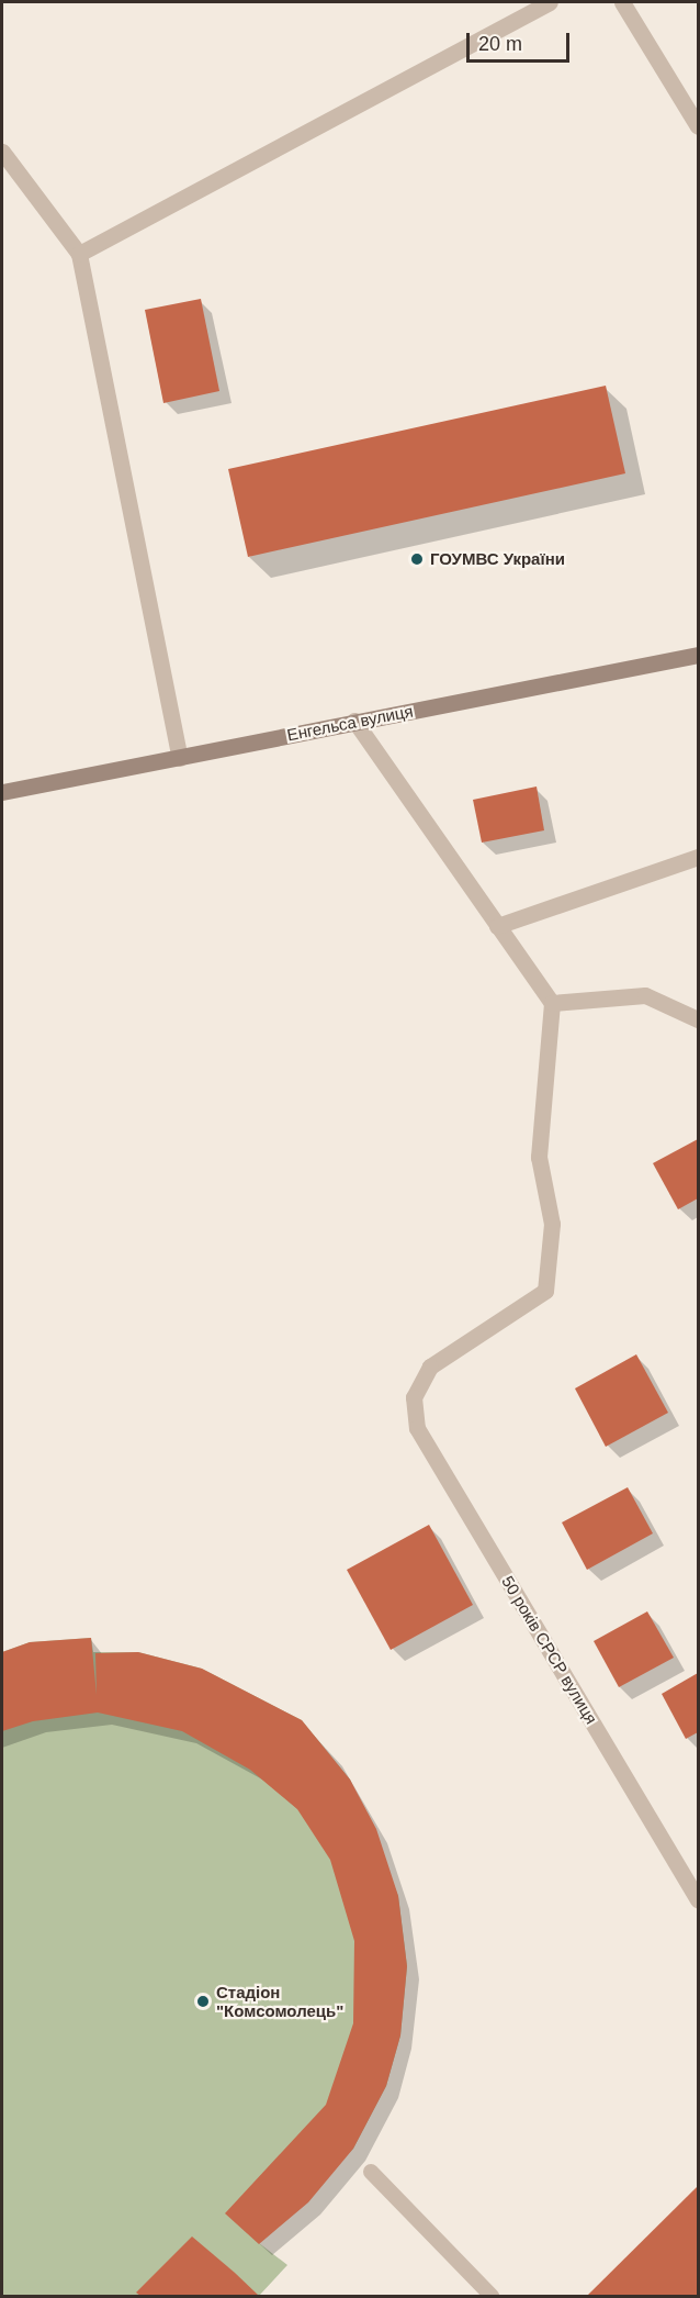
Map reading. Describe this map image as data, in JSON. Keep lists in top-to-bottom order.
{
  "streets": {
    "street": ["Енгельса вулиця", "50 років СРСР вулиця"]
  },
  "places": ["ГОУМВС України", "Стадіон \"Комсомолець\""],
  "scale_bar": "20 m"
}
